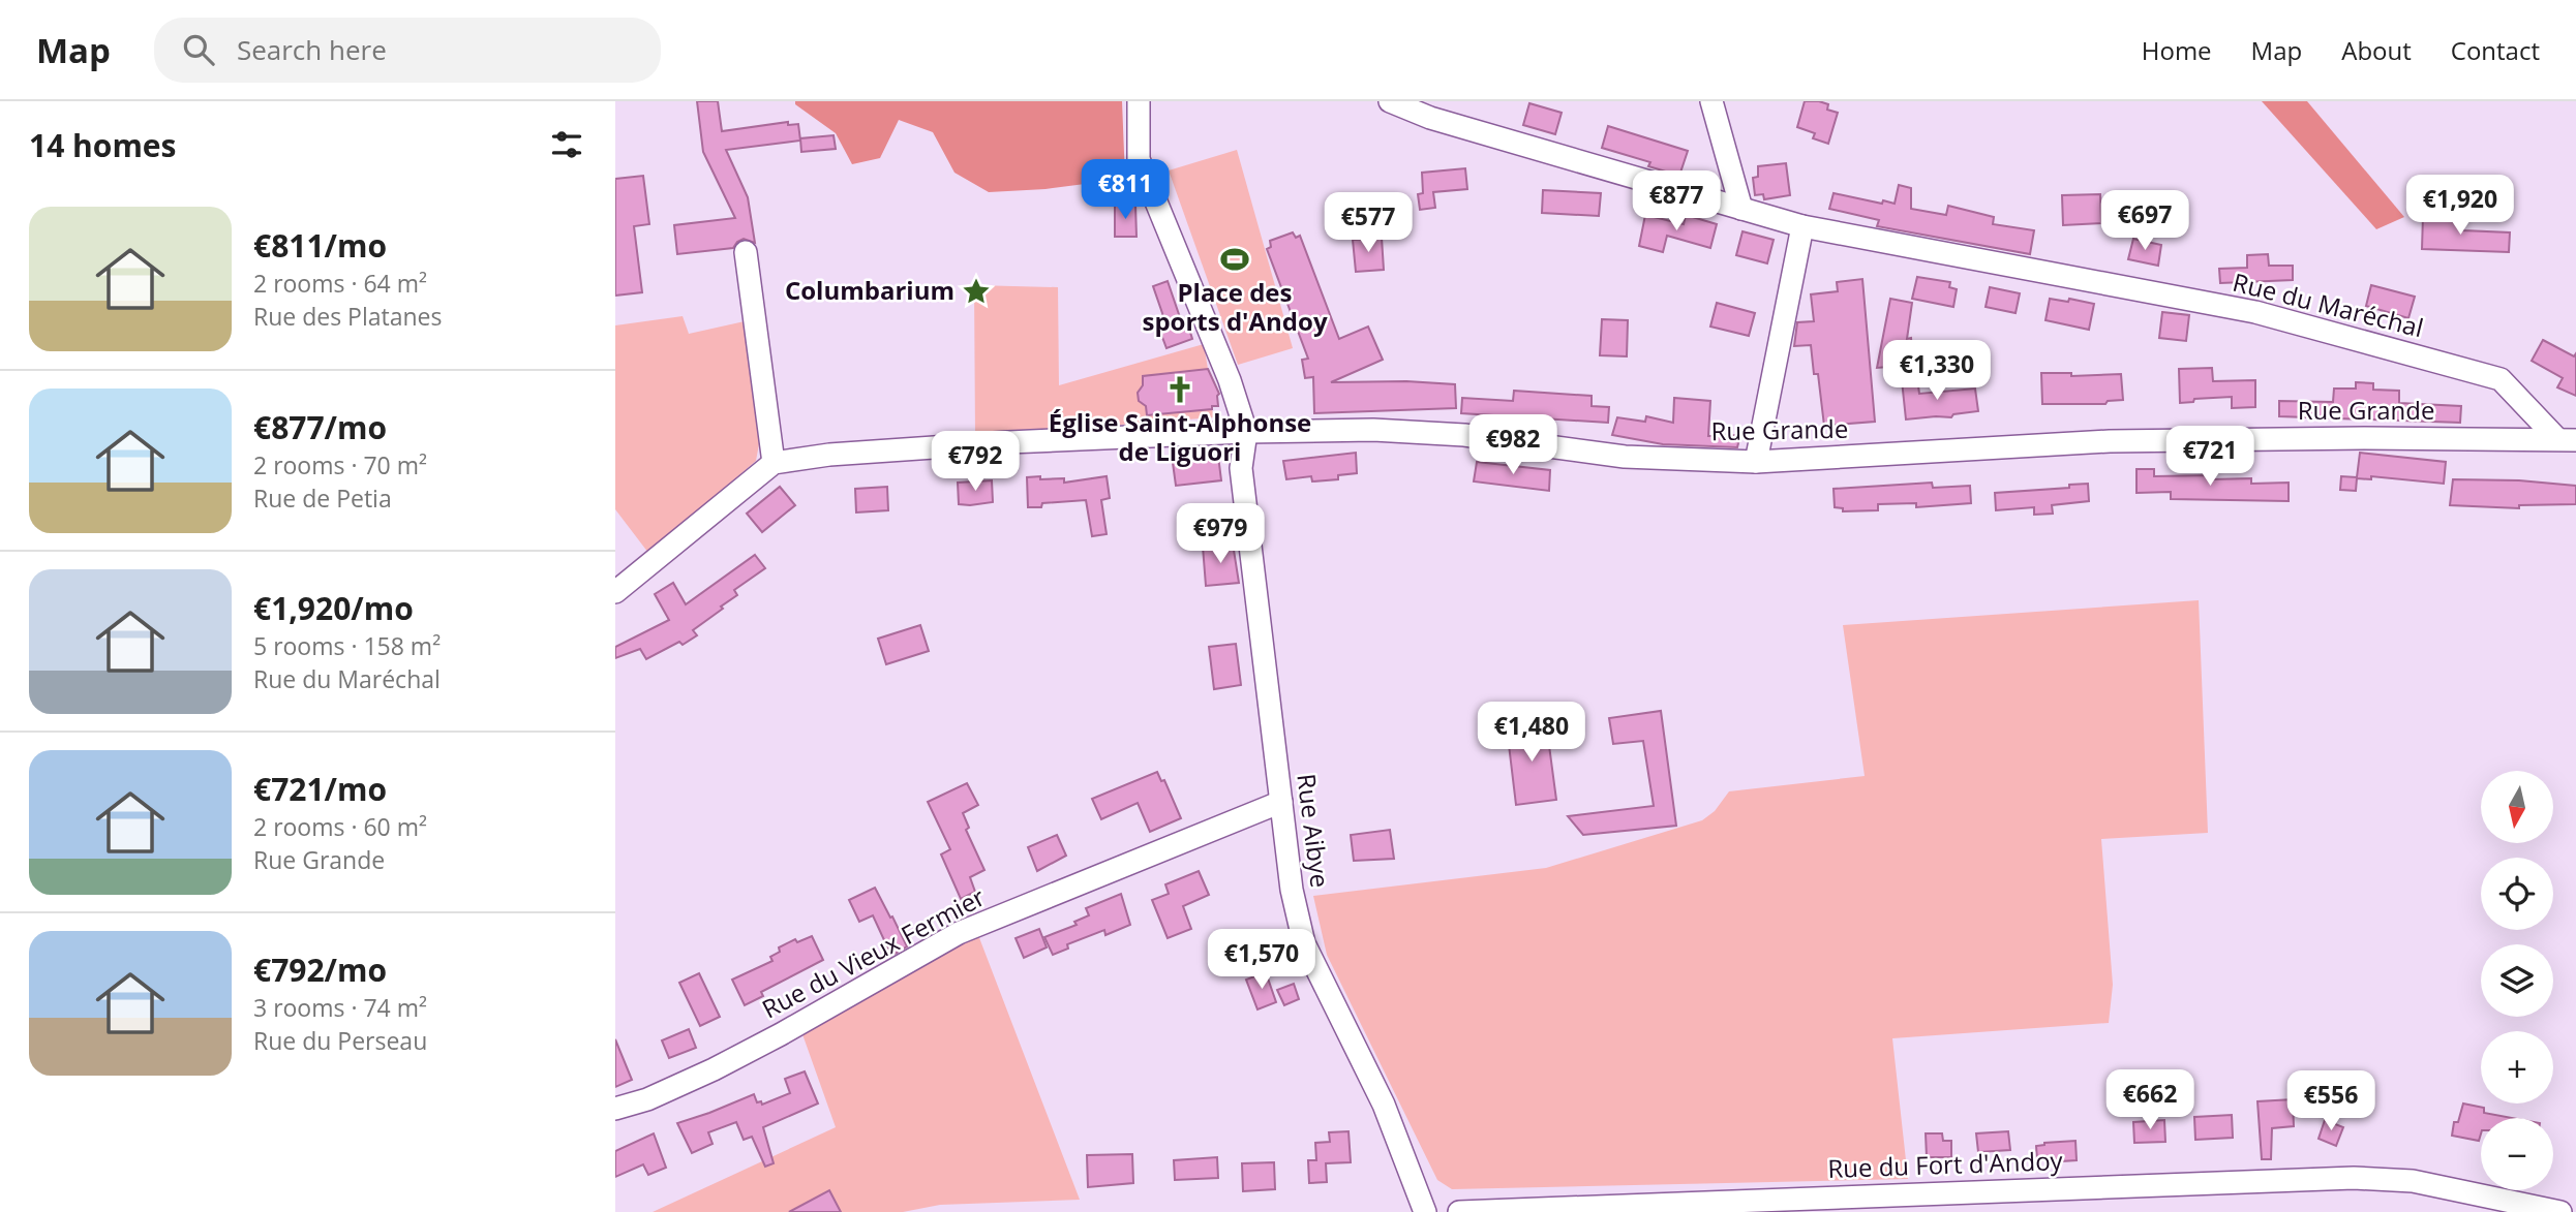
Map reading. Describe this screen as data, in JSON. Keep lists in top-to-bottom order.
{
  "streets": {
    "street": [
      "Rue du Maréchal",
      "Rue Grande",
      "Rue Aibye",
      "Rue du Vieux Fermier",
      "Rue du Fort d'Andoy"
    ]
  },
  "crossings": [
    ["Rue du Maréchal", "Rue Grande"],
    ["Rue Grande", "Rue Aibye"],
    ["Rue Aibye", "Rue du Vieux Fermier"]
  ],
  "places": {
    "sports": ["Place des sports d'Andoy"],
    "place": ["Columbarium"],
    "church": ["Église Saint-Alphonse de Liguori"]
  },
  "north": "bottom",
  "page": {
    "header": "Map",
    "search": "Search here",
    "nav": [
      "Home",
      "Map",
      "About",
      "Contact"
    ],
    "heading": "14 homes",
    "price": [
      "€811",
      "€877",
      "€1,920",
      "€697",
      "€577",
      "€1,330",
      "€982",
      "€721",
      "€792",
      "€979",
      "€1,480",
      "€1,570",
      "€662",
      "€556"
    ],
    "list": [
      {
        "name": "€811/mo",
        "note": "2 rooms · 64 m² · Rue des Platanes"
      },
      {
        "name": "€877/mo",
        "note": "2 rooms · 70 m² · Rue de Petia"
      },
      {
        "name": "€1,920/mo",
        "note": "5 rooms · 158 m² · Rue du Maréchal"
      },
      {
        "name": "€721/mo",
        "note": "2 rooms · 60 m² · Rue Grande"
      },
      {
        "name": "€792/mo",
        "note": "3 rooms · 74 m² · Rue du Perseau"
      }
    ],
    "map_buttons": ["+", "−"]
  }
}
